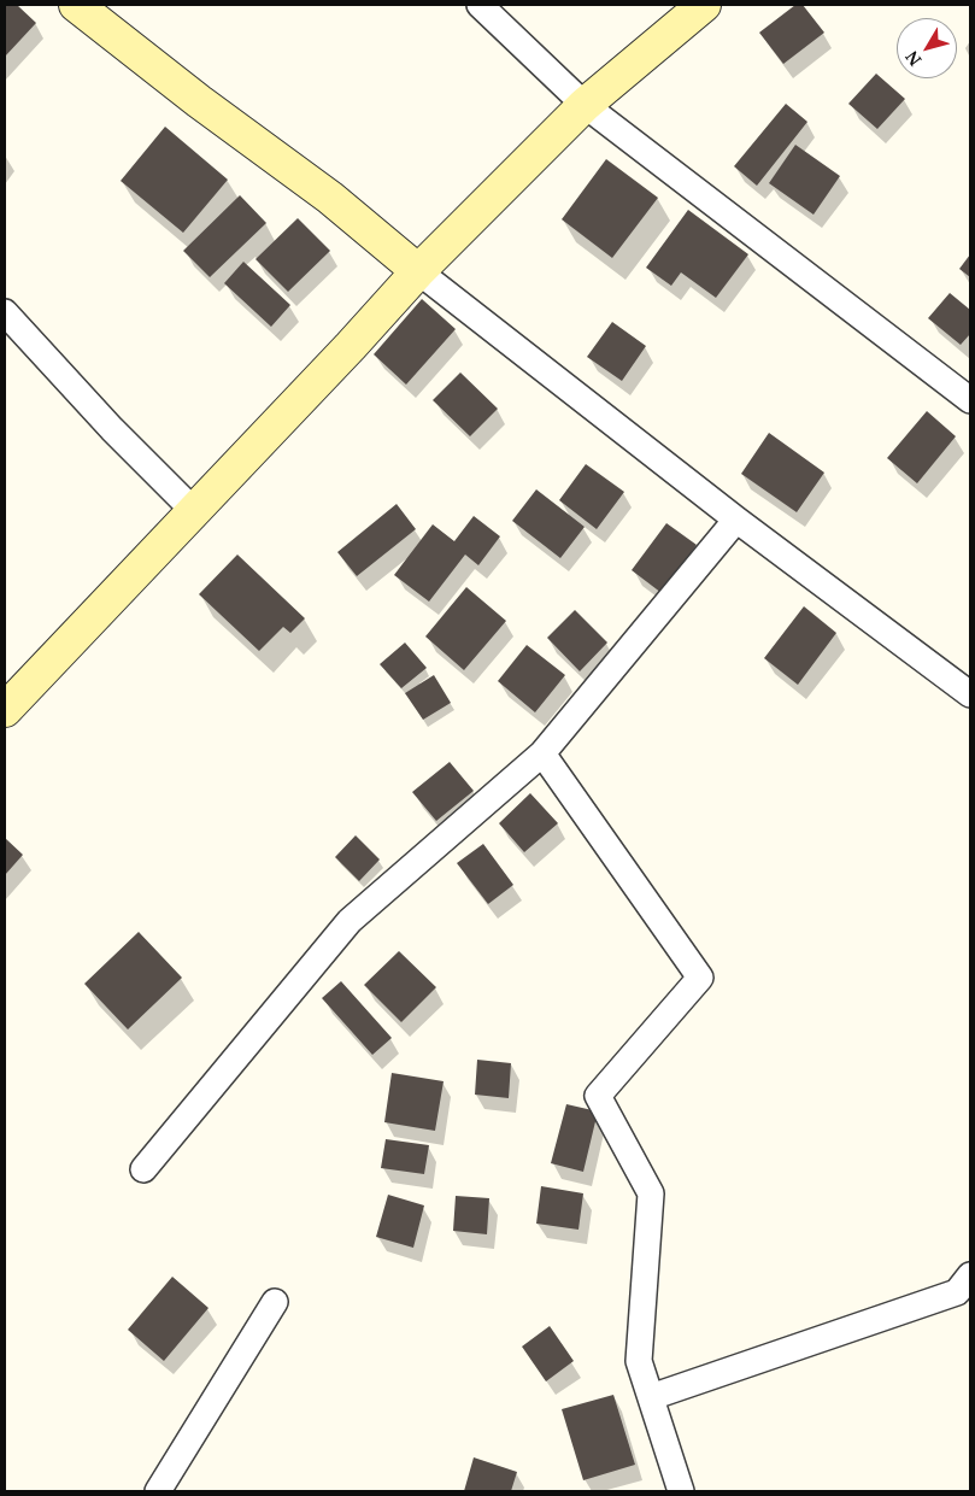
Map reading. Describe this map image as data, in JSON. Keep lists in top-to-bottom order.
{
  "north": "bottom left"
}
